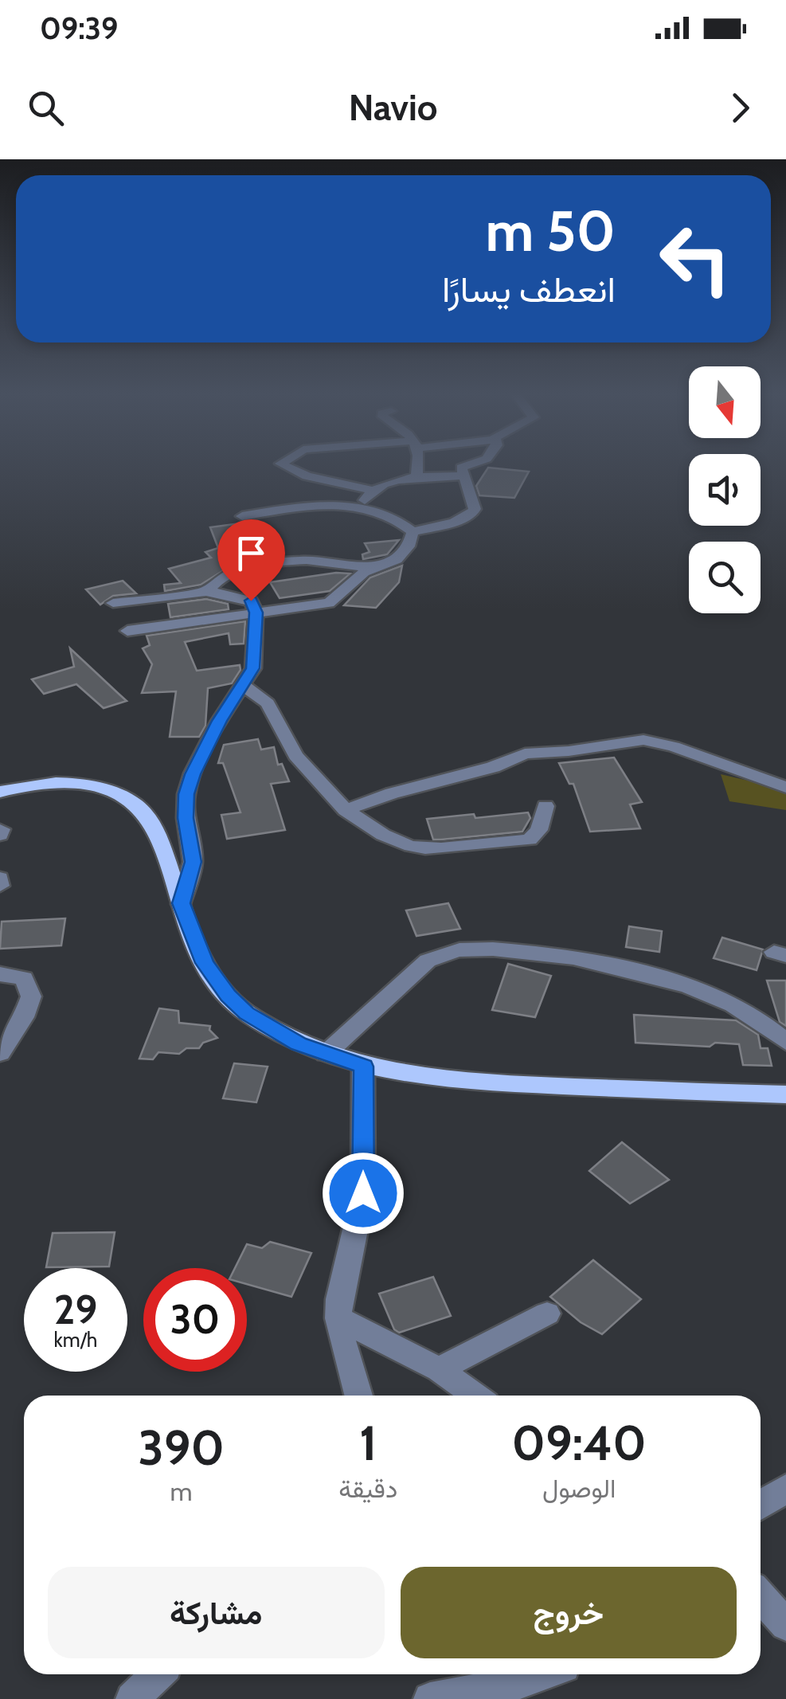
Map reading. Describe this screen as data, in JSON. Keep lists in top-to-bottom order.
{
  "north": "bottom",
  "page": {
    "status": "09:39",
    "header": "Navio",
    "turn": ["50 m", "انعطف يسارًا"],
    "speed": "29 km/h",
    "limit": "30",
    "eta": [
      "09:40",
      "الوصول",
      "1",
      "دقيقة",
      "390",
      "m"
    ],
    "buttons": ["خروج", "مشاركة"]
  }
}
